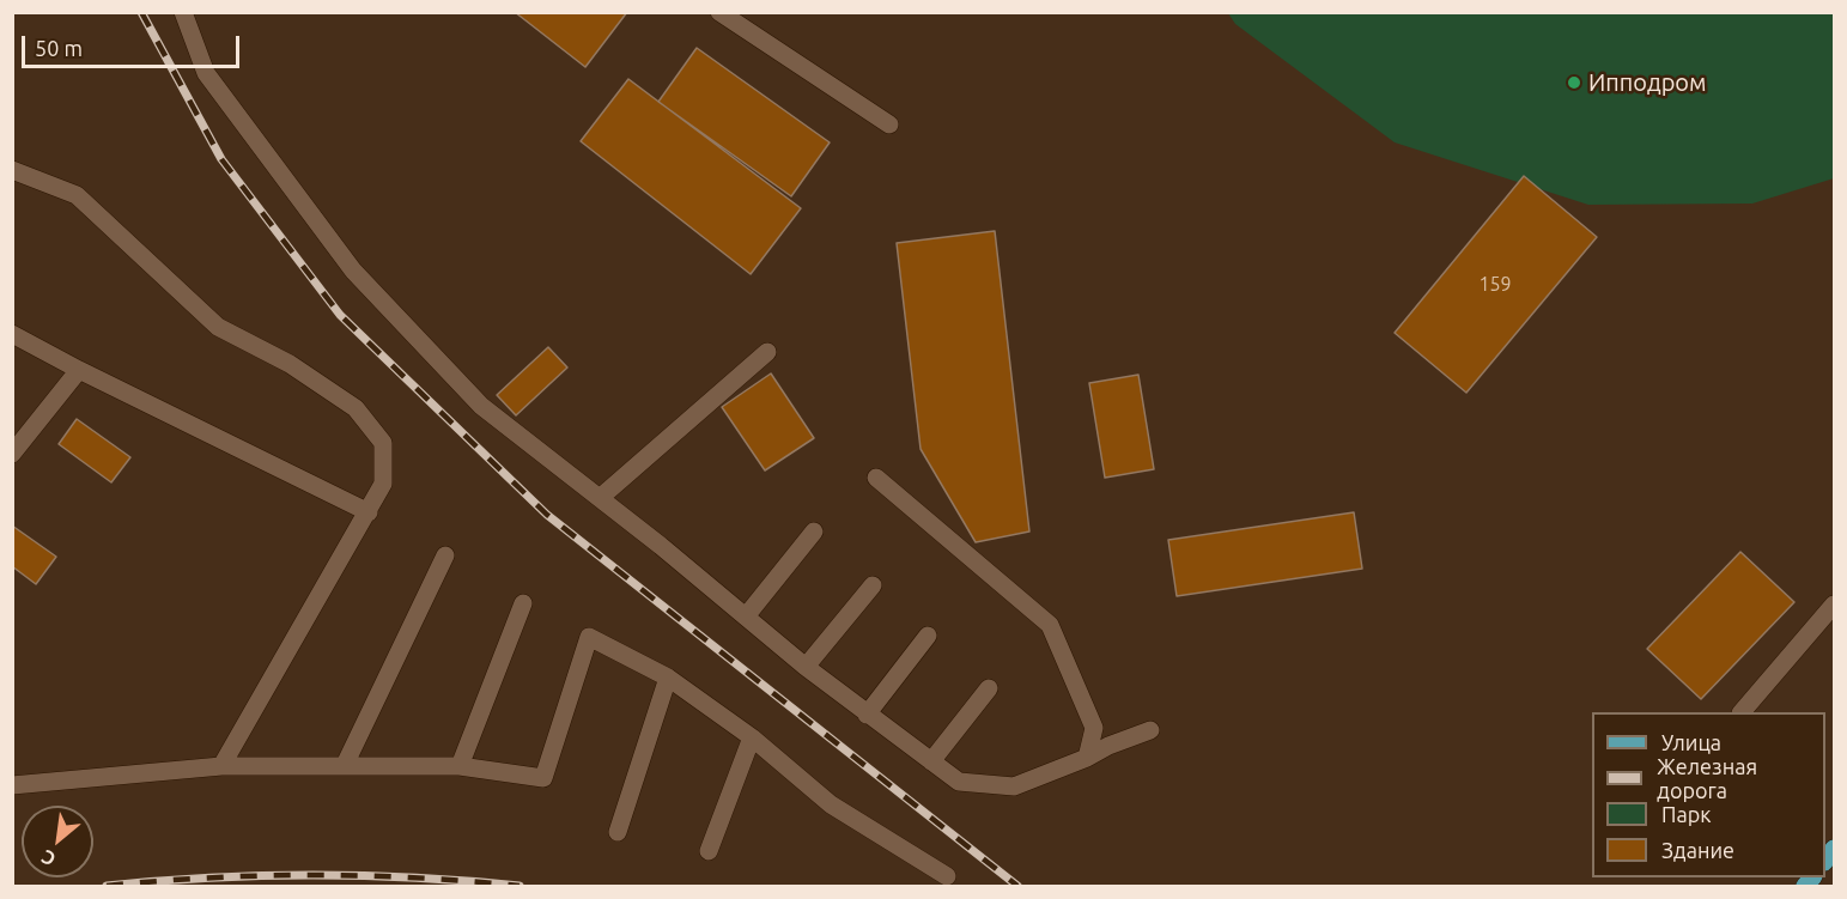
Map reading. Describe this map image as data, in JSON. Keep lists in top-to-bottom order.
{
  "places": ["Ипподром"],
  "house_numbers": ["159"],
  "legend": [
    "Улица",
    "Железная дорога",
    "Парк",
    "Здание"
  ],
  "scale_bar": "50 m",
  "north": "bottom left"
}
